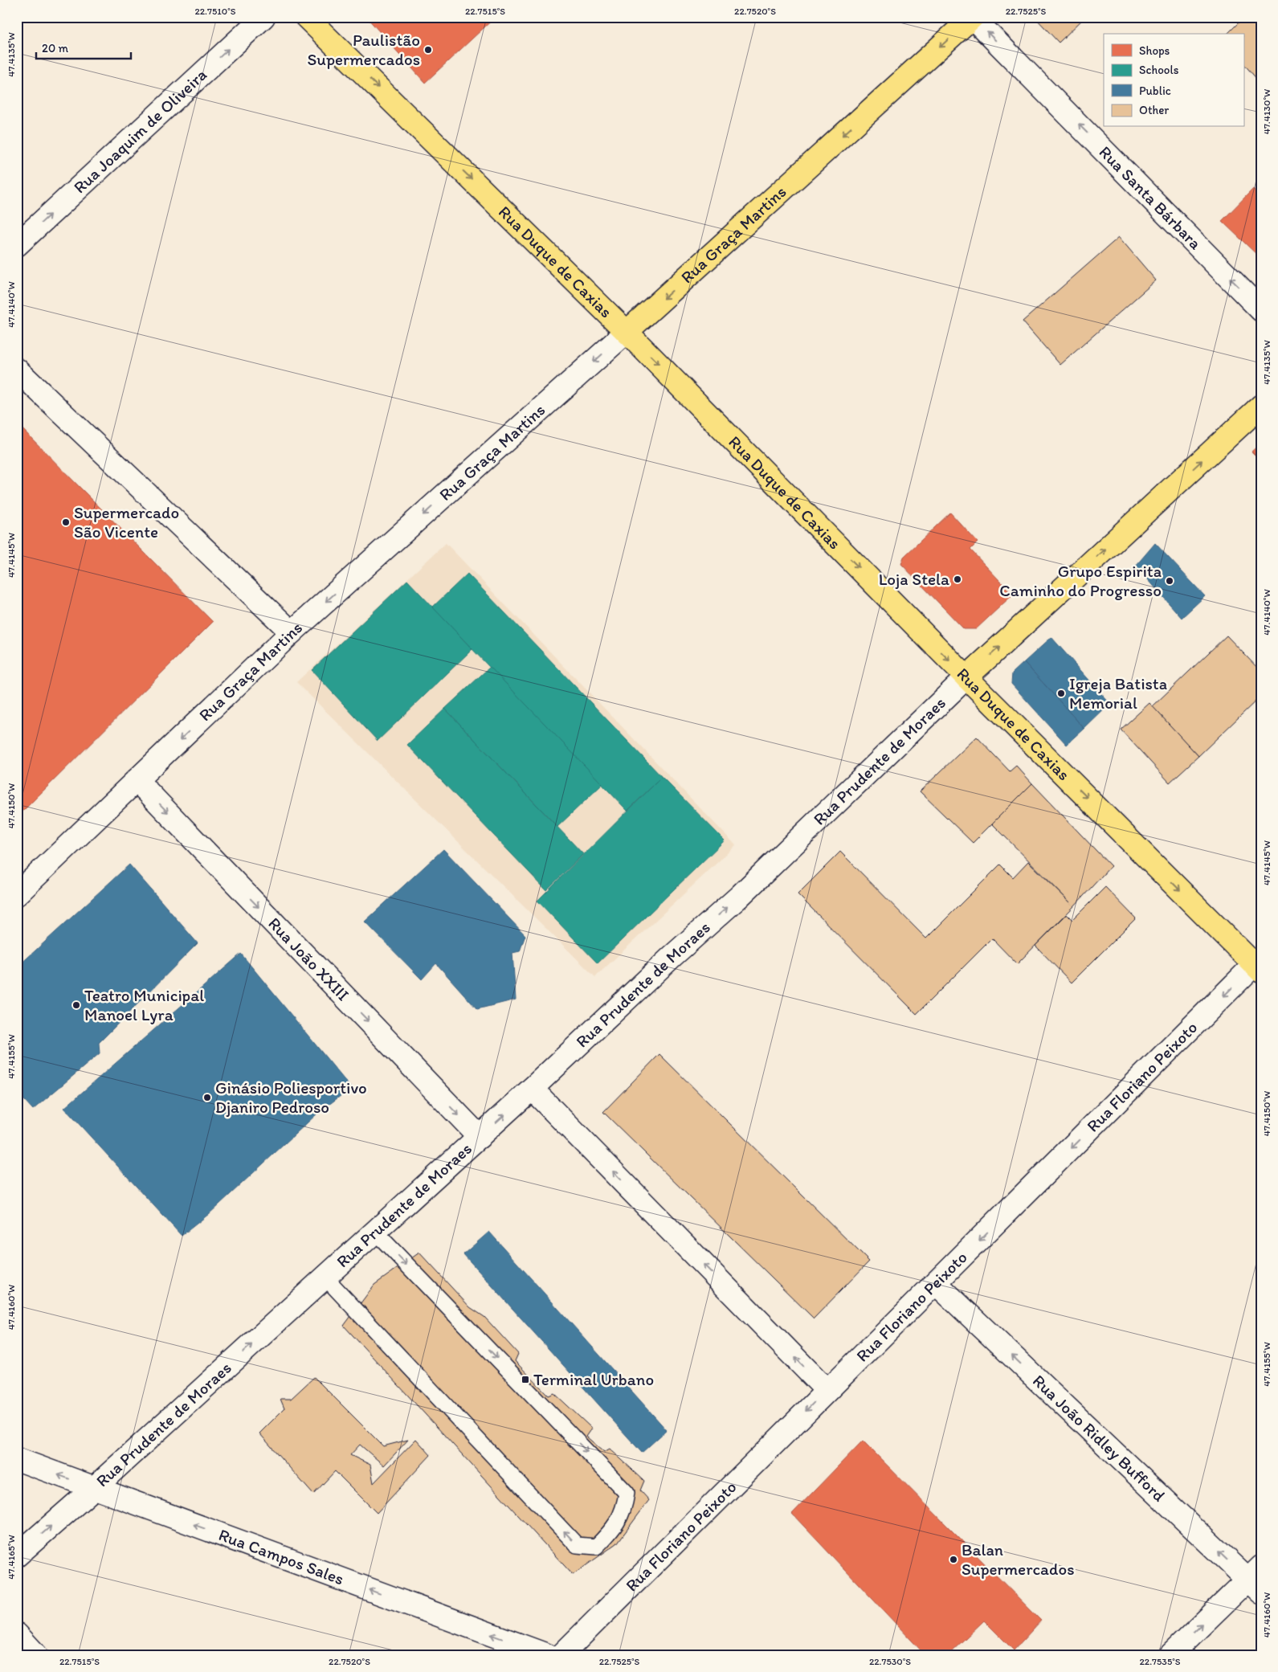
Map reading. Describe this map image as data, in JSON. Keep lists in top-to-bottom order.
{
  "streets": {
    "main road": ["Rua Graça Martins", "Rua Duque de Caxias", "Rua Prudente de Moraes"],
    "street": [
      "Rua Joaquim de Oliveira",
      "Rua Santa Bárbara",
      "Rua João XXIII",
      "Rua Floriano Peixoto",
      "Rua João Ridley Bufford",
      "Rua Campos Sales"
    ]
  },
  "crossings": [
    ["Rua Santa Bárbara", "Rua Graça Martins"],
    ["Rua Graça Martins", "Rua Duque de Caxias"],
    ["Rua Graça Martins", "Rua João XXIII"],
    ["Rua Duque de Caxias", "Rua Prudente de Moraes"],
    ["Rua Duque de Caxias", "Rua Floriano Peixoto"],
    ["Rua Prudente de Moraes", "Rua João XXIII"],
    ["Rua Prudente de Moraes", "Rua Campos Sales"],
    ["Rua Floriano Peixoto", "Rua João Ridley Bufford"]
  ],
  "one_way": [
    "Rua Joaquim de Oliveira",
    "Rua Santa Bárbara",
    "Rua Graça Martins",
    "Rua Duque de Caxias",
    "Rua Prudente de Moraes",
    "Rua João XXIII",
    "Rua Floriano Peixoto",
    "Rua João Ridley Bufford",
    "Rua Campos Sales"
  ],
  "places": {
    "other": [
      "Paulistão Supermercados",
      "Supermercado São Vicente",
      "Loja Stela",
      "Grupo Espirita Caminho do Progresso",
      "Igreja Batista Memorial",
      "Teatro Municipal Manoel Lyra",
      "Ginásio Poliesportivo Djaniro Pedroso",
      "Balan Supermercados"
    ],
    "transit": ["Terminal Urbano"]
  },
  "legend": [
    "Shops",
    "Schools",
    "Public",
    "Other"
  ],
  "scale_bar": "20 m",
  "coordinates": [
    "22.7510°S",
    "22.7515°S",
    "22.7520°S",
    "22.7525°S",
    "47.4135°W",
    "47.4130°W",
    "47.4140°W",
    "47.4145°W",
    "47.4150°W",
    "47.4155°W",
    "47.4160°W",
    "47.4165°W",
    "22.7530°S",
    "22.7535°S"
  ]
}
